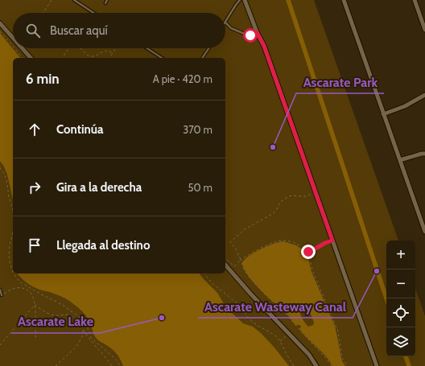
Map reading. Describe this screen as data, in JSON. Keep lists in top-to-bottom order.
{
  "places": ["Ascarate Park", "Ascarate Wasteway Canal", "Ascarate Lake"],
  "page": {
    "search": "Buscar aquí",
    "heading": ["6 min", "A pie · 420 m"],
    "list": [
      ["Continúa", "370 m"],
      ["Gira a la derecha", "50 m"],
      "Llegada al destino"
    ],
    "map_buttons": ["+", "−"]
  }
}
